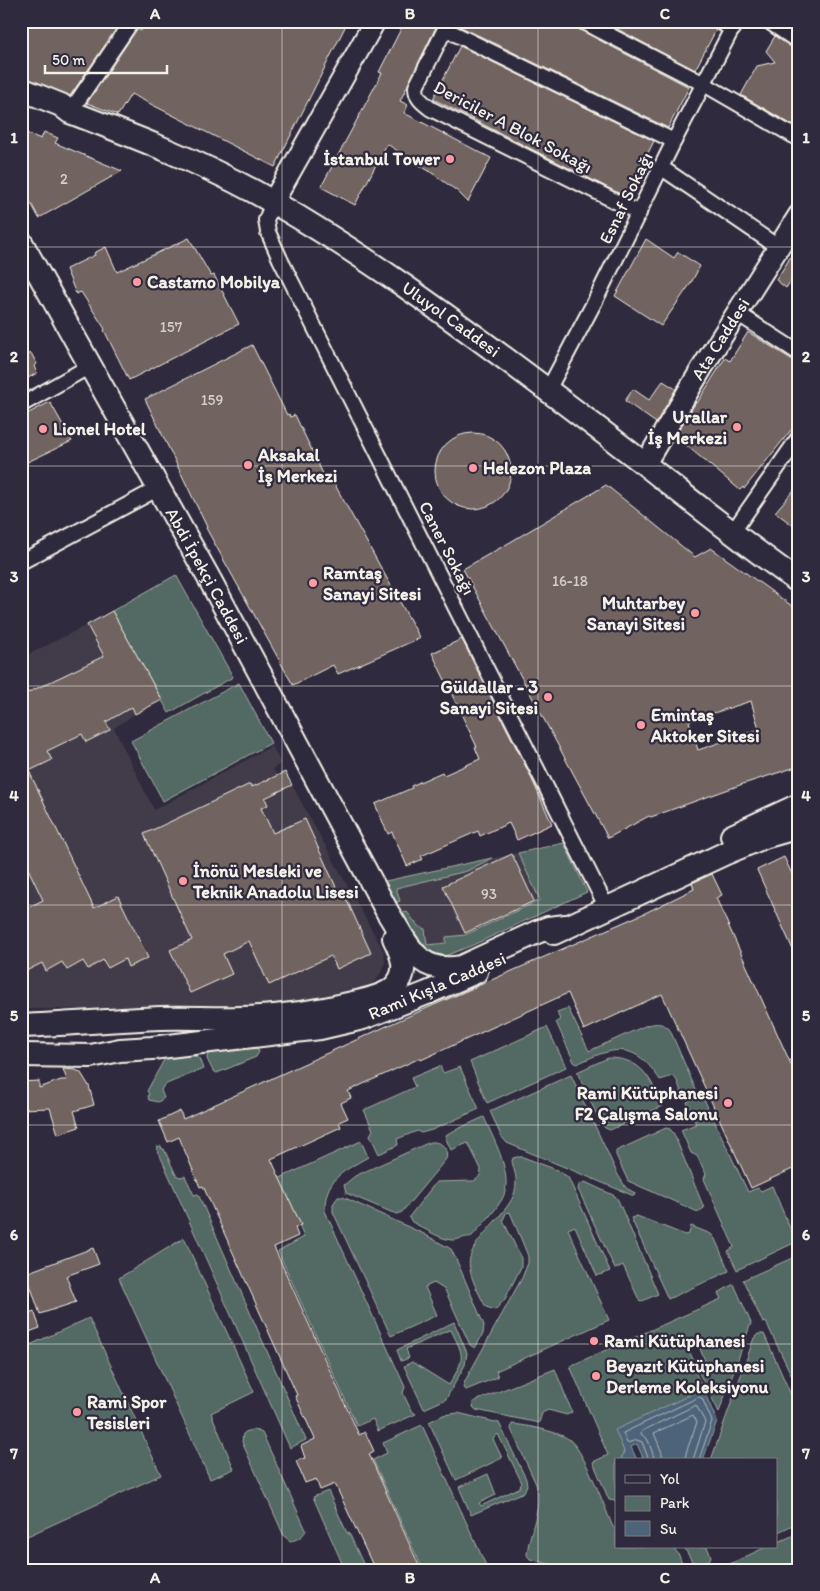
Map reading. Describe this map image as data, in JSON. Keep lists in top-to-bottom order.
{
  "streets": {
    "main road": ["Uluyol Caddesi", "Abdi İpekçi Caddesi", "Rami Kışla Caddesi"],
    "street": [
      "Dericiler A Blok Sokağı",
      "Esnaf Sokağı",
      "Ata Caddesi",
      "Caner Sokağı"
    ]
  },
  "crossings": [
    ["Dericiler A Blok Sokağı", "Esnaf Sokağı"],
    ["Esnaf Sokağı", "Uluyol Caddesi"],
    ["Uluyol Caddesi", "Ata Caddesi"],
    ["Uluyol Caddesi", "Caner Sokağı"],
    ["Caner Sokağı", "Rami Kışla Caddesi"],
    ["Abdi İpekçi Caddesi", "Rami Kışla Caddesi"]
  ],
  "places": [
    "İstanbul Tower",
    "Castamo Mobilya",
    "Urallar İş Merkezi",
    "Lionel Hotel",
    "Aksakal İş Merkezi",
    "Helezon Plaza",
    "Ramtaş Sanayi Sitesi",
    "Muhtarbey Sanayi Sitesi",
    "Güldallar - 3 Sanayi Sitesi",
    "Emintaş Aktoker Sitesi",
    "İnönü Mesleki ve Teknik Anadolu Lisesi",
    "Rami Kütüphanesi F2 Çalışma Salonu",
    "Rami Kütüphanesi",
    "Beyazıt Kütüphanesi Derleme Koleksiyonu",
    "Rami Spor Tesisleri"
  ],
  "house_numbers": [
    "2",
    "157",
    "159",
    "16-18",
    "93"
  ],
  "legend": ["Yol", "Park", "Su"],
  "scale_bar": "50 m",
  "grid": {
    "columns": ["A", "B", "C"],
    "rows": [
      "1",
      "2",
      "3",
      "4",
      "5",
      "6",
      "7"
    ]
  }
}
